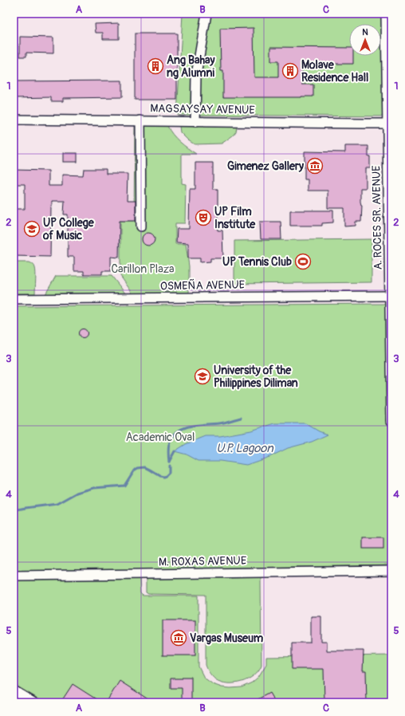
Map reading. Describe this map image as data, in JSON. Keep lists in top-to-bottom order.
{
  "streets": {
    "street": [
      "MAGSAYSAY AVENUE",
      "A. ROCES SR. AVENUE",
      "OSMEÑA AVENUE",
      "M. ROXAS AVENUE"
    ]
  },
  "crossings": [
    ["MAGSAYSAY AVENUE", "A. ROCES SR. AVENUE"],
    ["A. ROCES SR. AVENUE", "OSMEÑA AVENUE"]
  ],
  "water": ["U.P. Lagoon"],
  "parks": ["Carillon Plaza", "Academic Oval"],
  "places": {
    "building": ["Ang Bahay ng Alumni", "Molave Residence Hall"],
    "museum": ["Gimenez Gallery", "Vargas Museum"],
    "theatre": ["UP Film Institute"],
    "school or university": ["UP College of Music", "University of the Philippines Diliman"],
    "sports": ["UP Tennis Club"]
  },
  "north": "top",
  "grid": {
    "columns": ["A", "B", "C"],
    "rows": [
      "1",
      "2",
      "3",
      "4",
      "5"
    ]
  }
}
